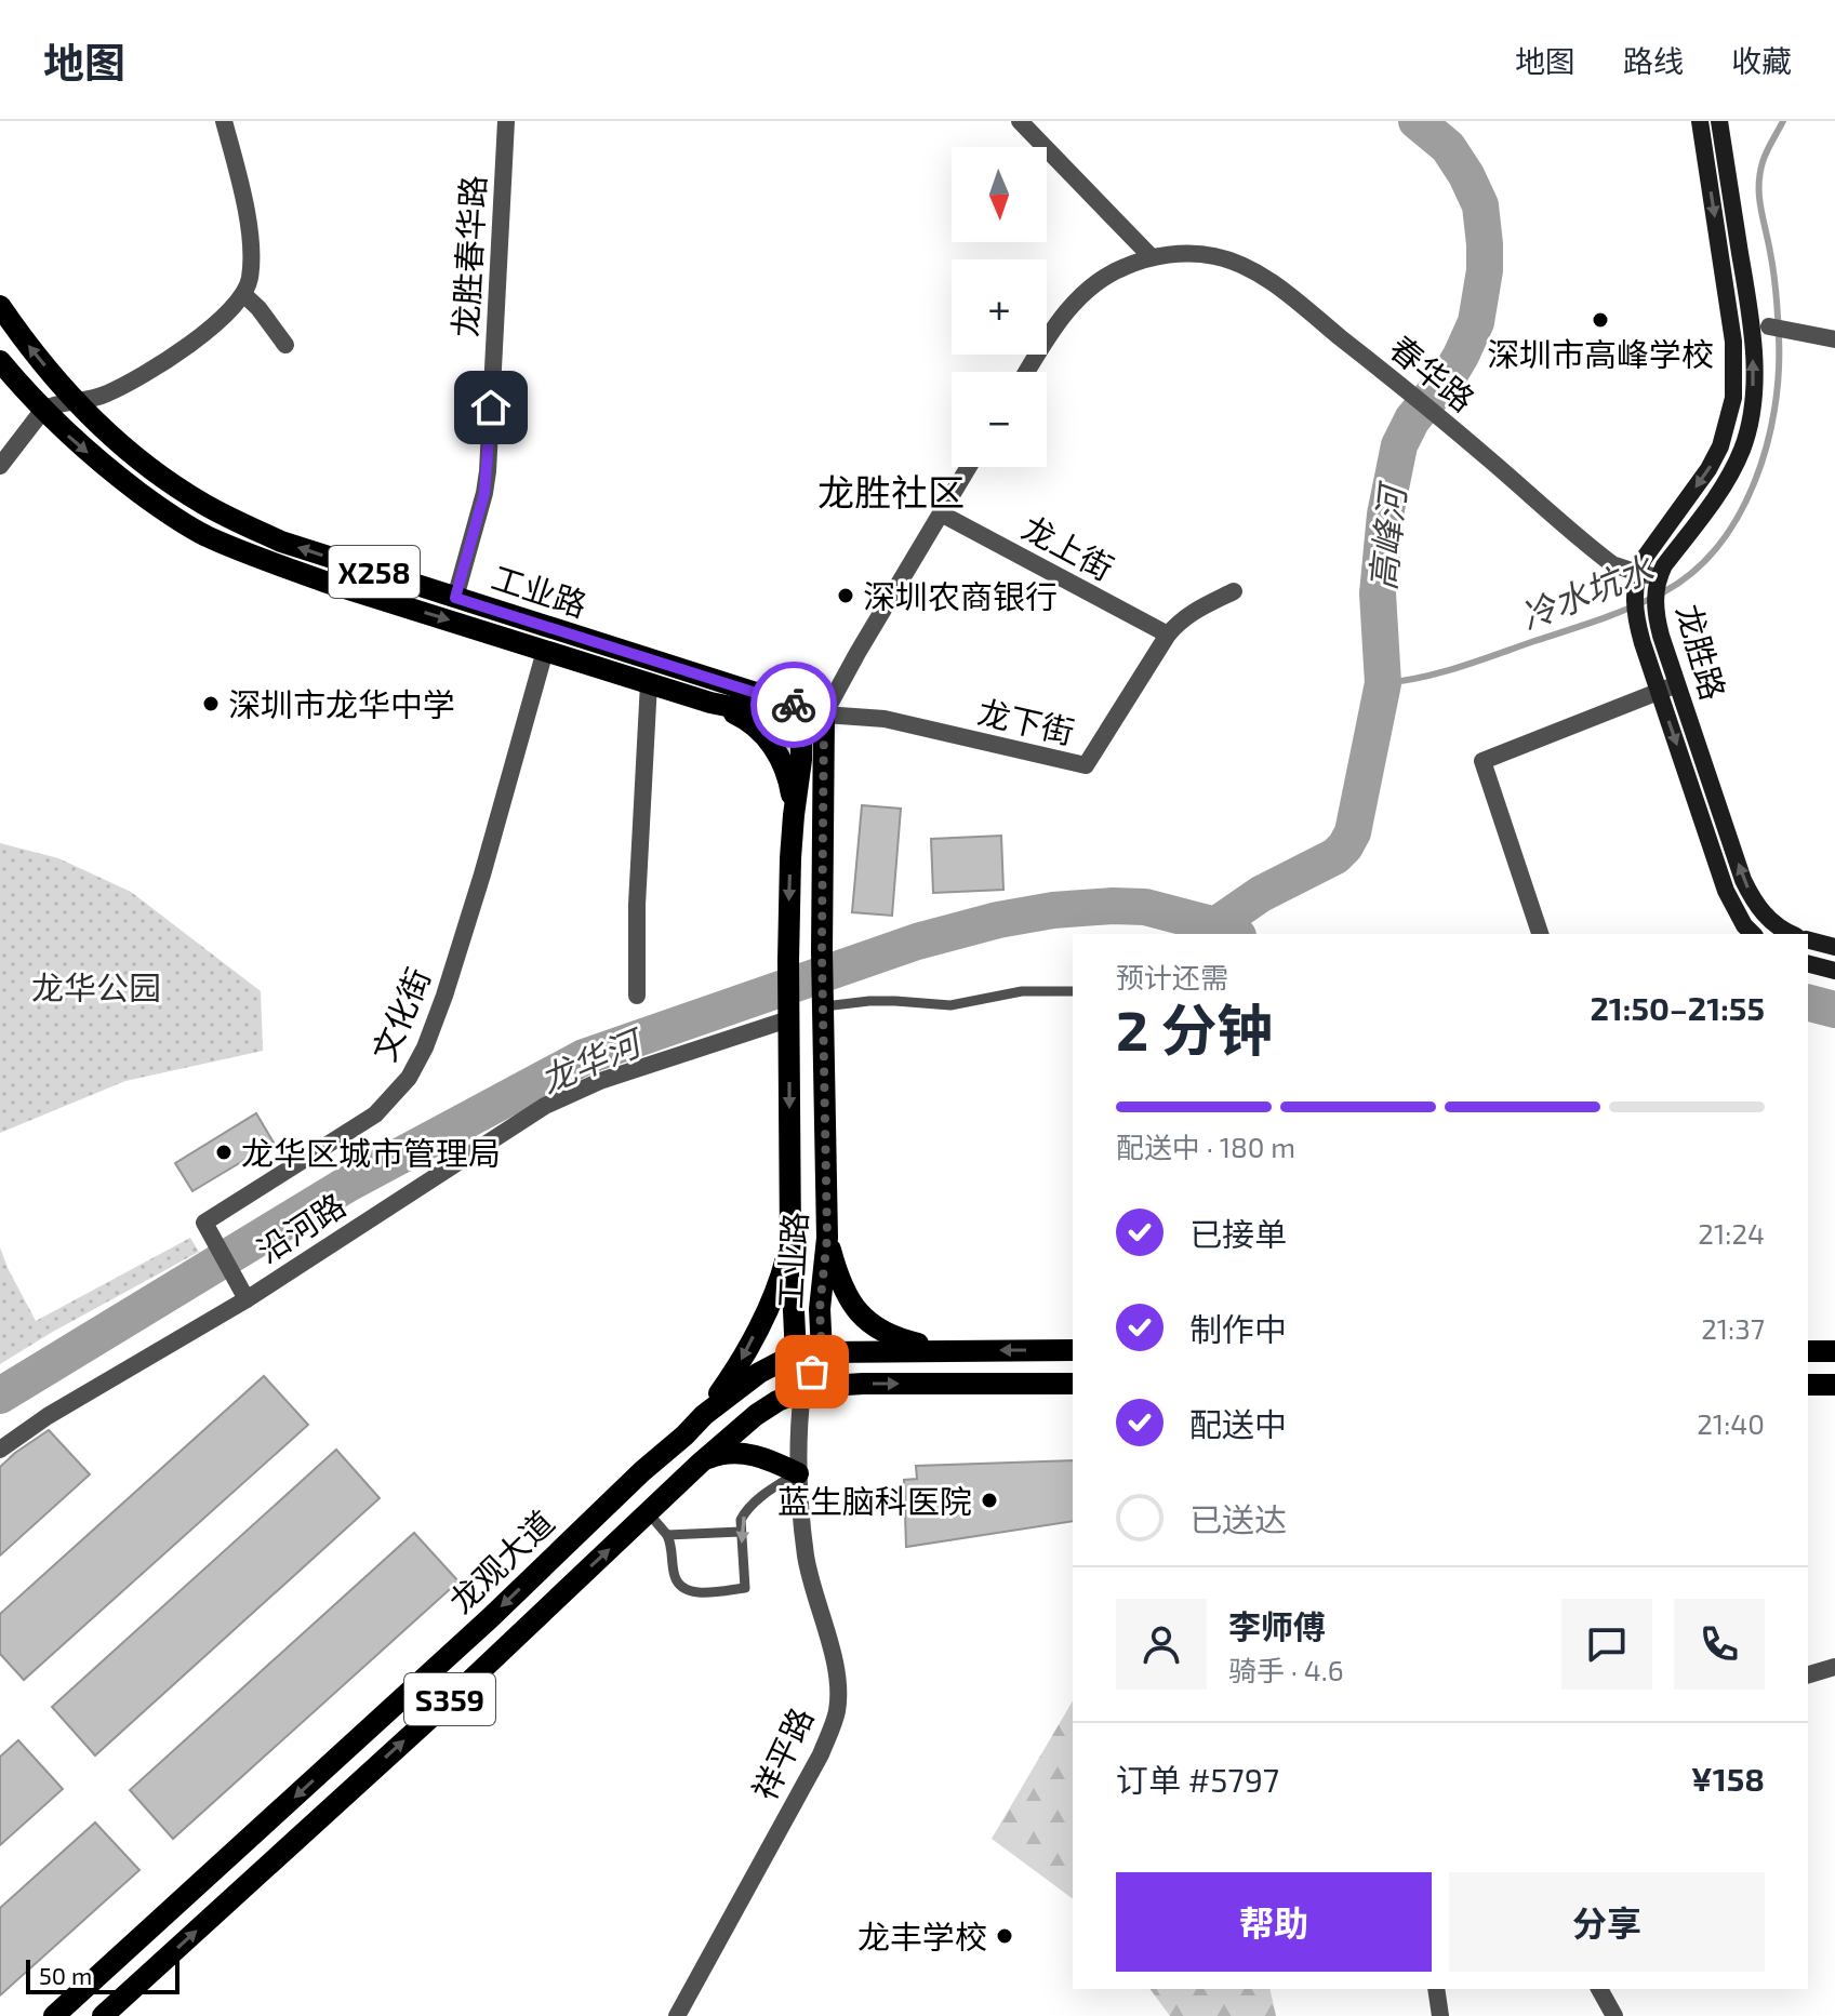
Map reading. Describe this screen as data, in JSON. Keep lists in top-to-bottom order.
{
  "streets": {
    "main road": [
      "X258",
      "工业路",
      "龙胜路",
      "龙观大道",
      "S359"
    ],
    "street": [
      "龙胜春华路",
      "春华路",
      "龙上街",
      "龙下街",
      "文化街",
      "沿河路",
      "祥平路"
    ]
  },
  "crossings": [
    ["龙胜春华路", "工业路"],
    ["春华路", "龙胜路"],
    ["龙上街", "龙下街"],
    ["工业路", "龙下街"],
    ["工业路", "文化街"],
    ["工业路", "沿河路"],
    ["工业路", "龙观大道"],
    ["工业路", "祥平路"],
    ["文化街", "沿河路"],
    ["龙观大道", "祥平路"]
  ],
  "districts": ["龙胜社区"],
  "water": ["高峰河", "冷水坑水", "龙华河"],
  "parks": ["龙华公园"],
  "places": [
    "深圳市高峰学校",
    "深圳农商银行",
    "深圳市龙华中学",
    "龙华区城市管理局",
    "蓝生脑科医院",
    "龙丰学校"
  ],
  "scale_bar": "50 m",
  "north": "bottom",
  "page": {
    "header": "地图",
    "nav": ["地图", "路线", "收藏"],
    "map_buttons": ["+", "−"],
    "heading": ["2 分钟", "预计还需", "21:50–21:55"],
    "panel": [
      "李师傅",
      "骑手 · 4.6",
      "订单 #5797",
      "¥158"
    ],
    "bar": "配送中 · 180 m",
    "list": [
      ["已接单", "21:24"],
      ["制作中", "21:37"],
      ["配送中", "21:40"],
      "已送达"
    ],
    "buttons": ["帮助", "分享"],
    "scale": "50 m"
  }
}
